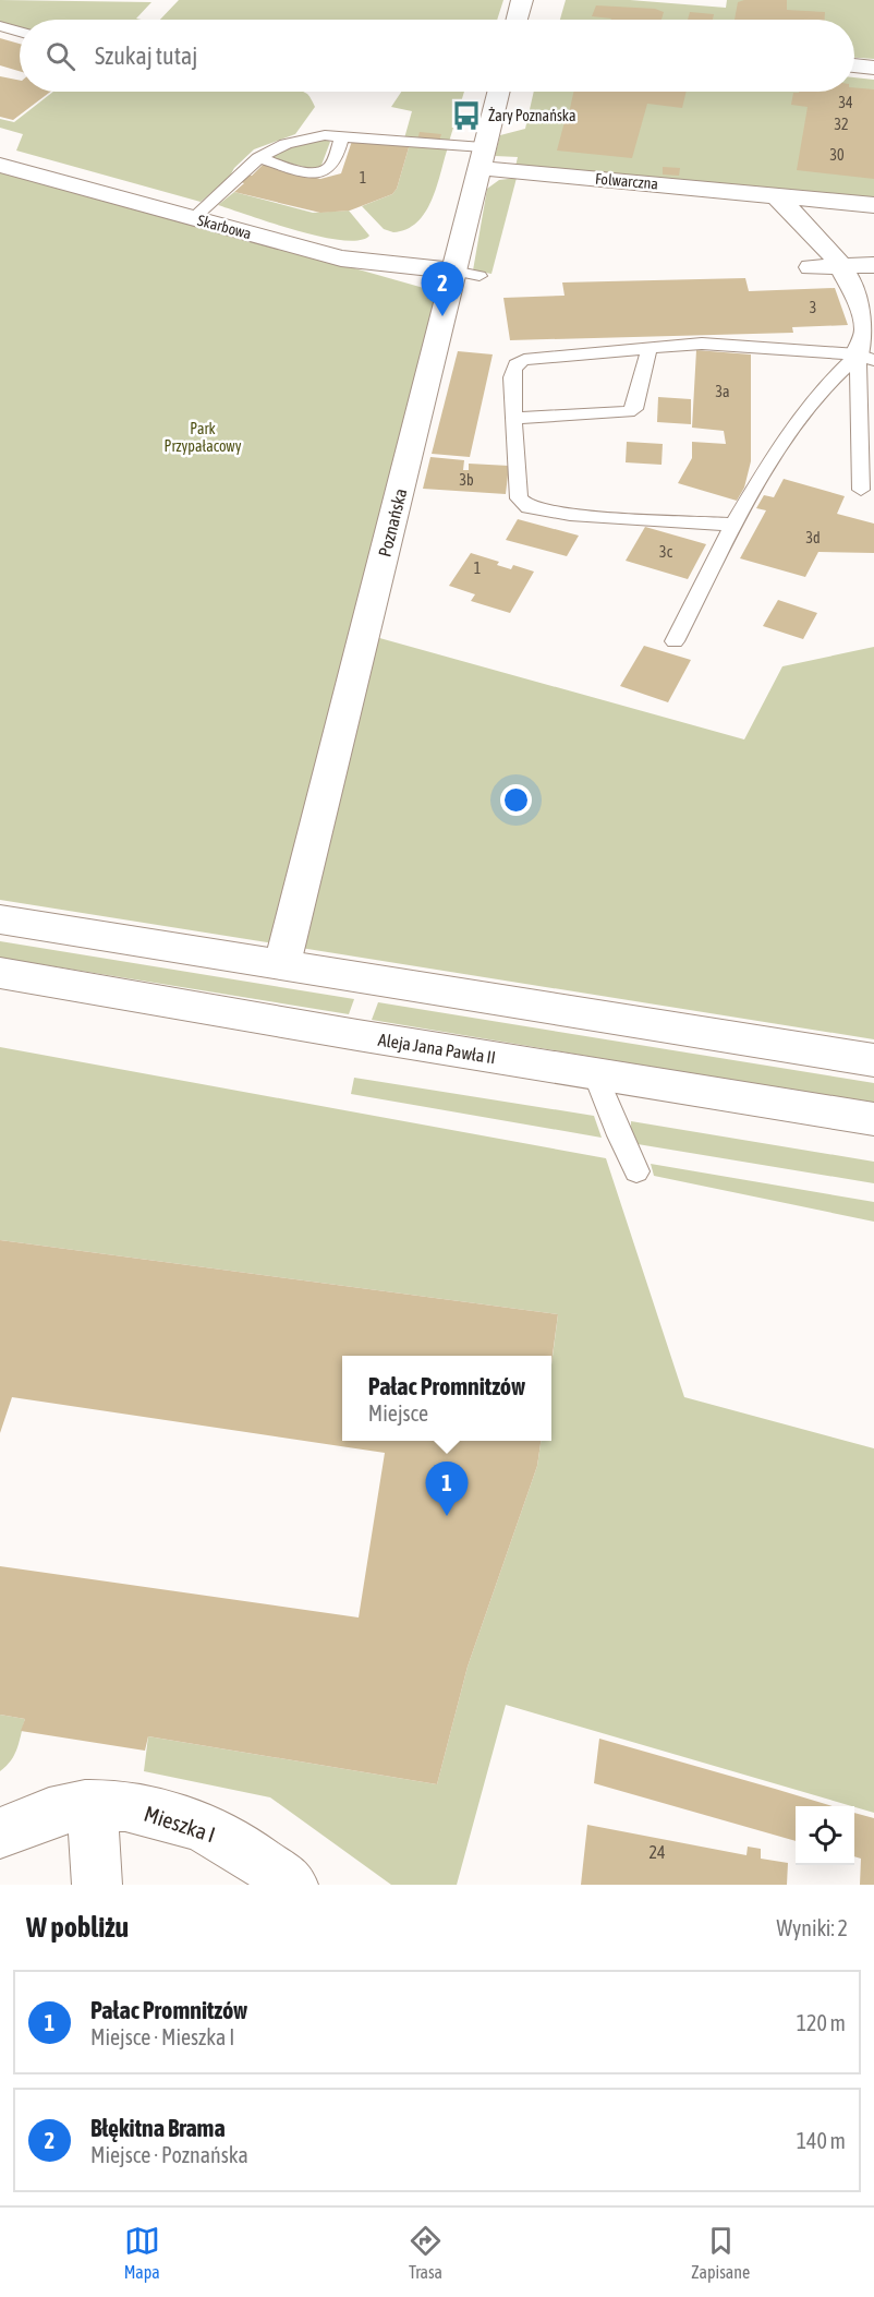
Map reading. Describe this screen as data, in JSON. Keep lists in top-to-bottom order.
{
  "streets": {
    "street": [
      "Folwarczna",
      "Skarbowa",
      "Poznańska",
      "Aleja Jana Pawła II",
      "Mieszka I"
    ]
  },
  "crossings": [
    ["Folwarczna", "Poznańska"],
    ["Skarbowa", "Poznańska"]
  ],
  "parks": ["Park Przypałacowy"],
  "places": {
    "bus stop": ["Żary Poznańska"]
  },
  "house_numbers": [
    "34",
    "32",
    "30",
    "1",
    "3",
    "3a",
    "3b",
    "3d",
    "3c",
    "1",
    "24"
  ],
  "page": {
    "search": "Szukaj tutaj",
    "pins": ["2", "1"],
    "popup": ["Pałac Promnitzów", "Miejsce"],
    "heading": ["W pobliżu", "Wyniki: 2"],
    "list": [
      {
        "mark": "1",
        "name": "Pałac Promnitzów",
        "note": "Miejsce · Mieszka I",
        "value": "120 m"
      },
      {
        "mark": "2",
        "name": "Błękitna Brama",
        "note": "Miejsce · Poznańska",
        "value": "140 m"
      }
    ],
    "nav": ["Mapa", "Trasa", "Zapisane"]
  }
}
